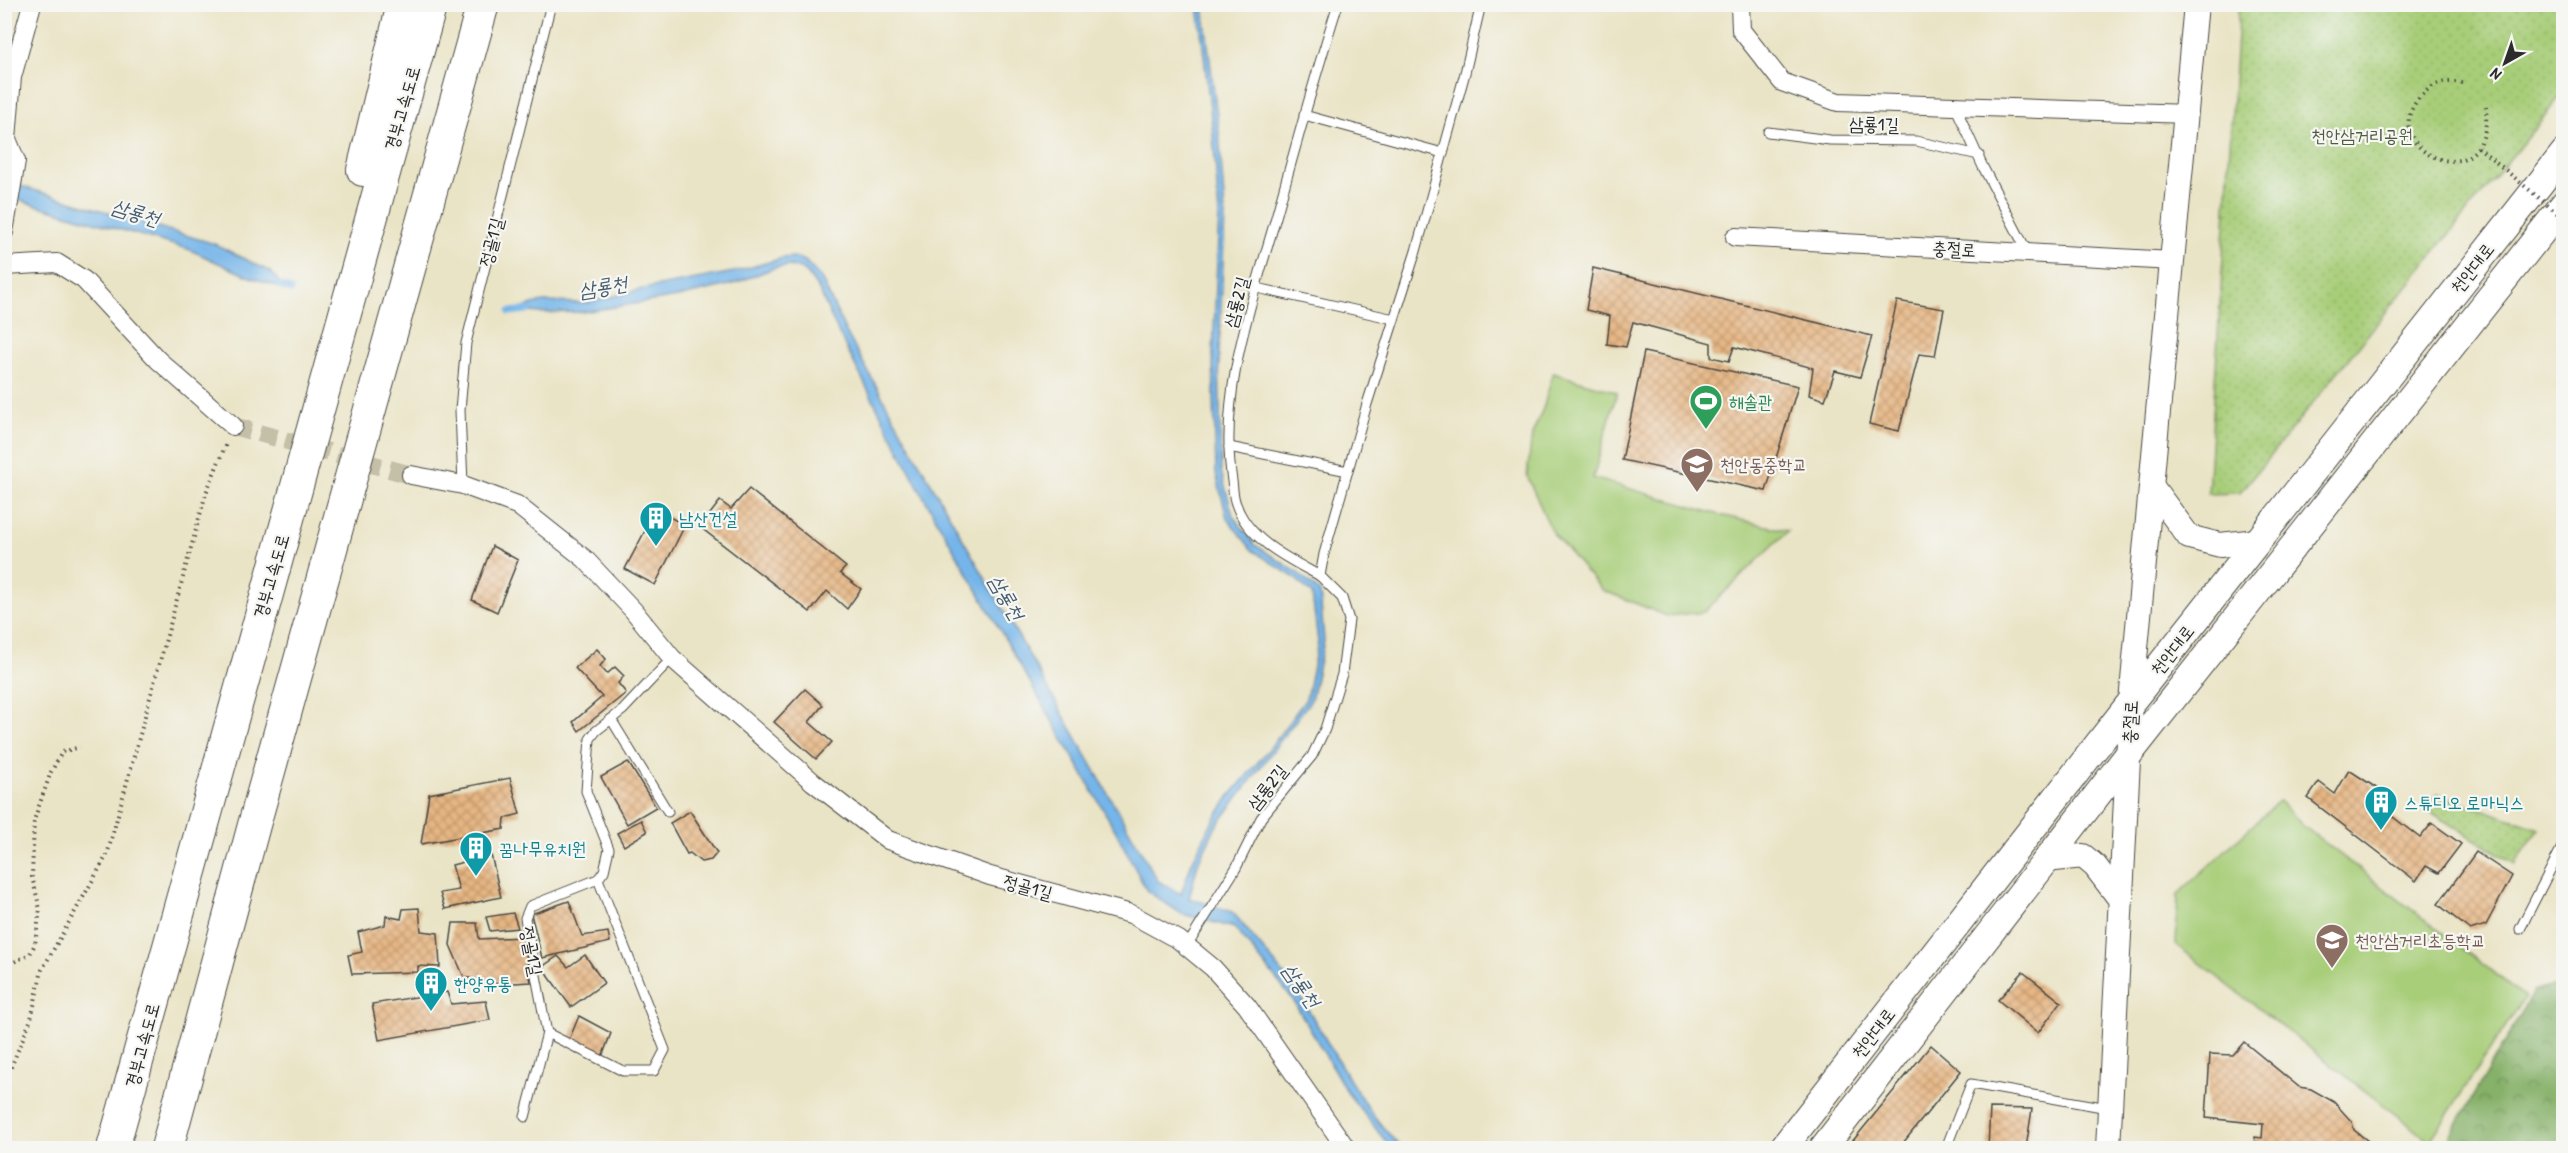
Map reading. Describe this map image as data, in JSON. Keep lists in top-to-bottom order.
{
  "streets": {
    "highway": ["경부고속도로"],
    "main road": ["천안대로"],
    "street": ["정골1길", "충절로"],
    "lane": ["삼룡1길", "삼룡2길"]
  },
  "crossings": [
    ["정골1길", "삼룡2길"],
    ["충절로", "천안대로"]
  ],
  "water": ["삼룡천"],
  "parks": ["천안삼거리공원"],
  "places": {
    "sports": ["해솔관"],
    "school or university": ["천안동중학교", "천안삼거리초등학교"],
    "building": [
      "남산건설",
      "스튜디오 로마닉스",
      "꿈나무유치원",
      "한양유통"
    ]
  },
  "north": "bottom left"
}
